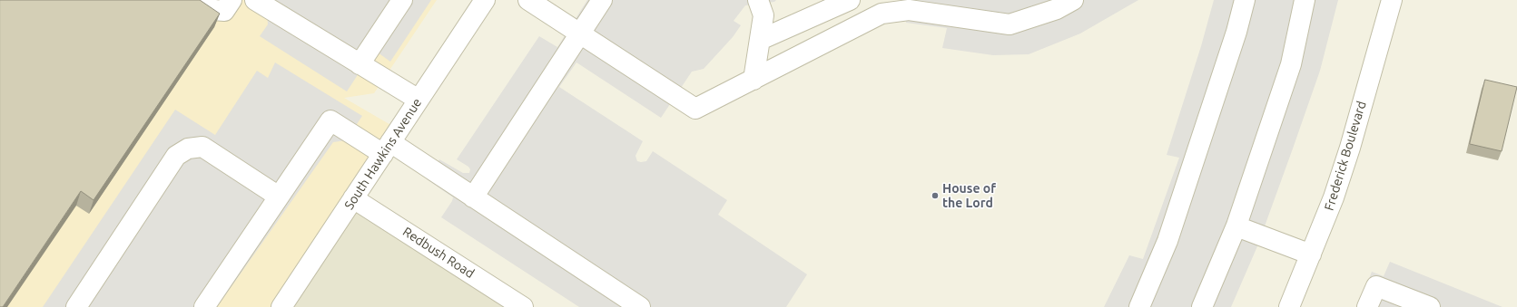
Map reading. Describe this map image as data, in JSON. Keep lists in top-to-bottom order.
{
  "streets": {
    "street": ["South Hawkins Avenue", "Frederick Boulevard", "Redbush Road"]
  },
  "crossings": [
    ["South Hawkins Avenue", "Redbush Road"]
  ],
  "places": ["House of the Lord"]
}
